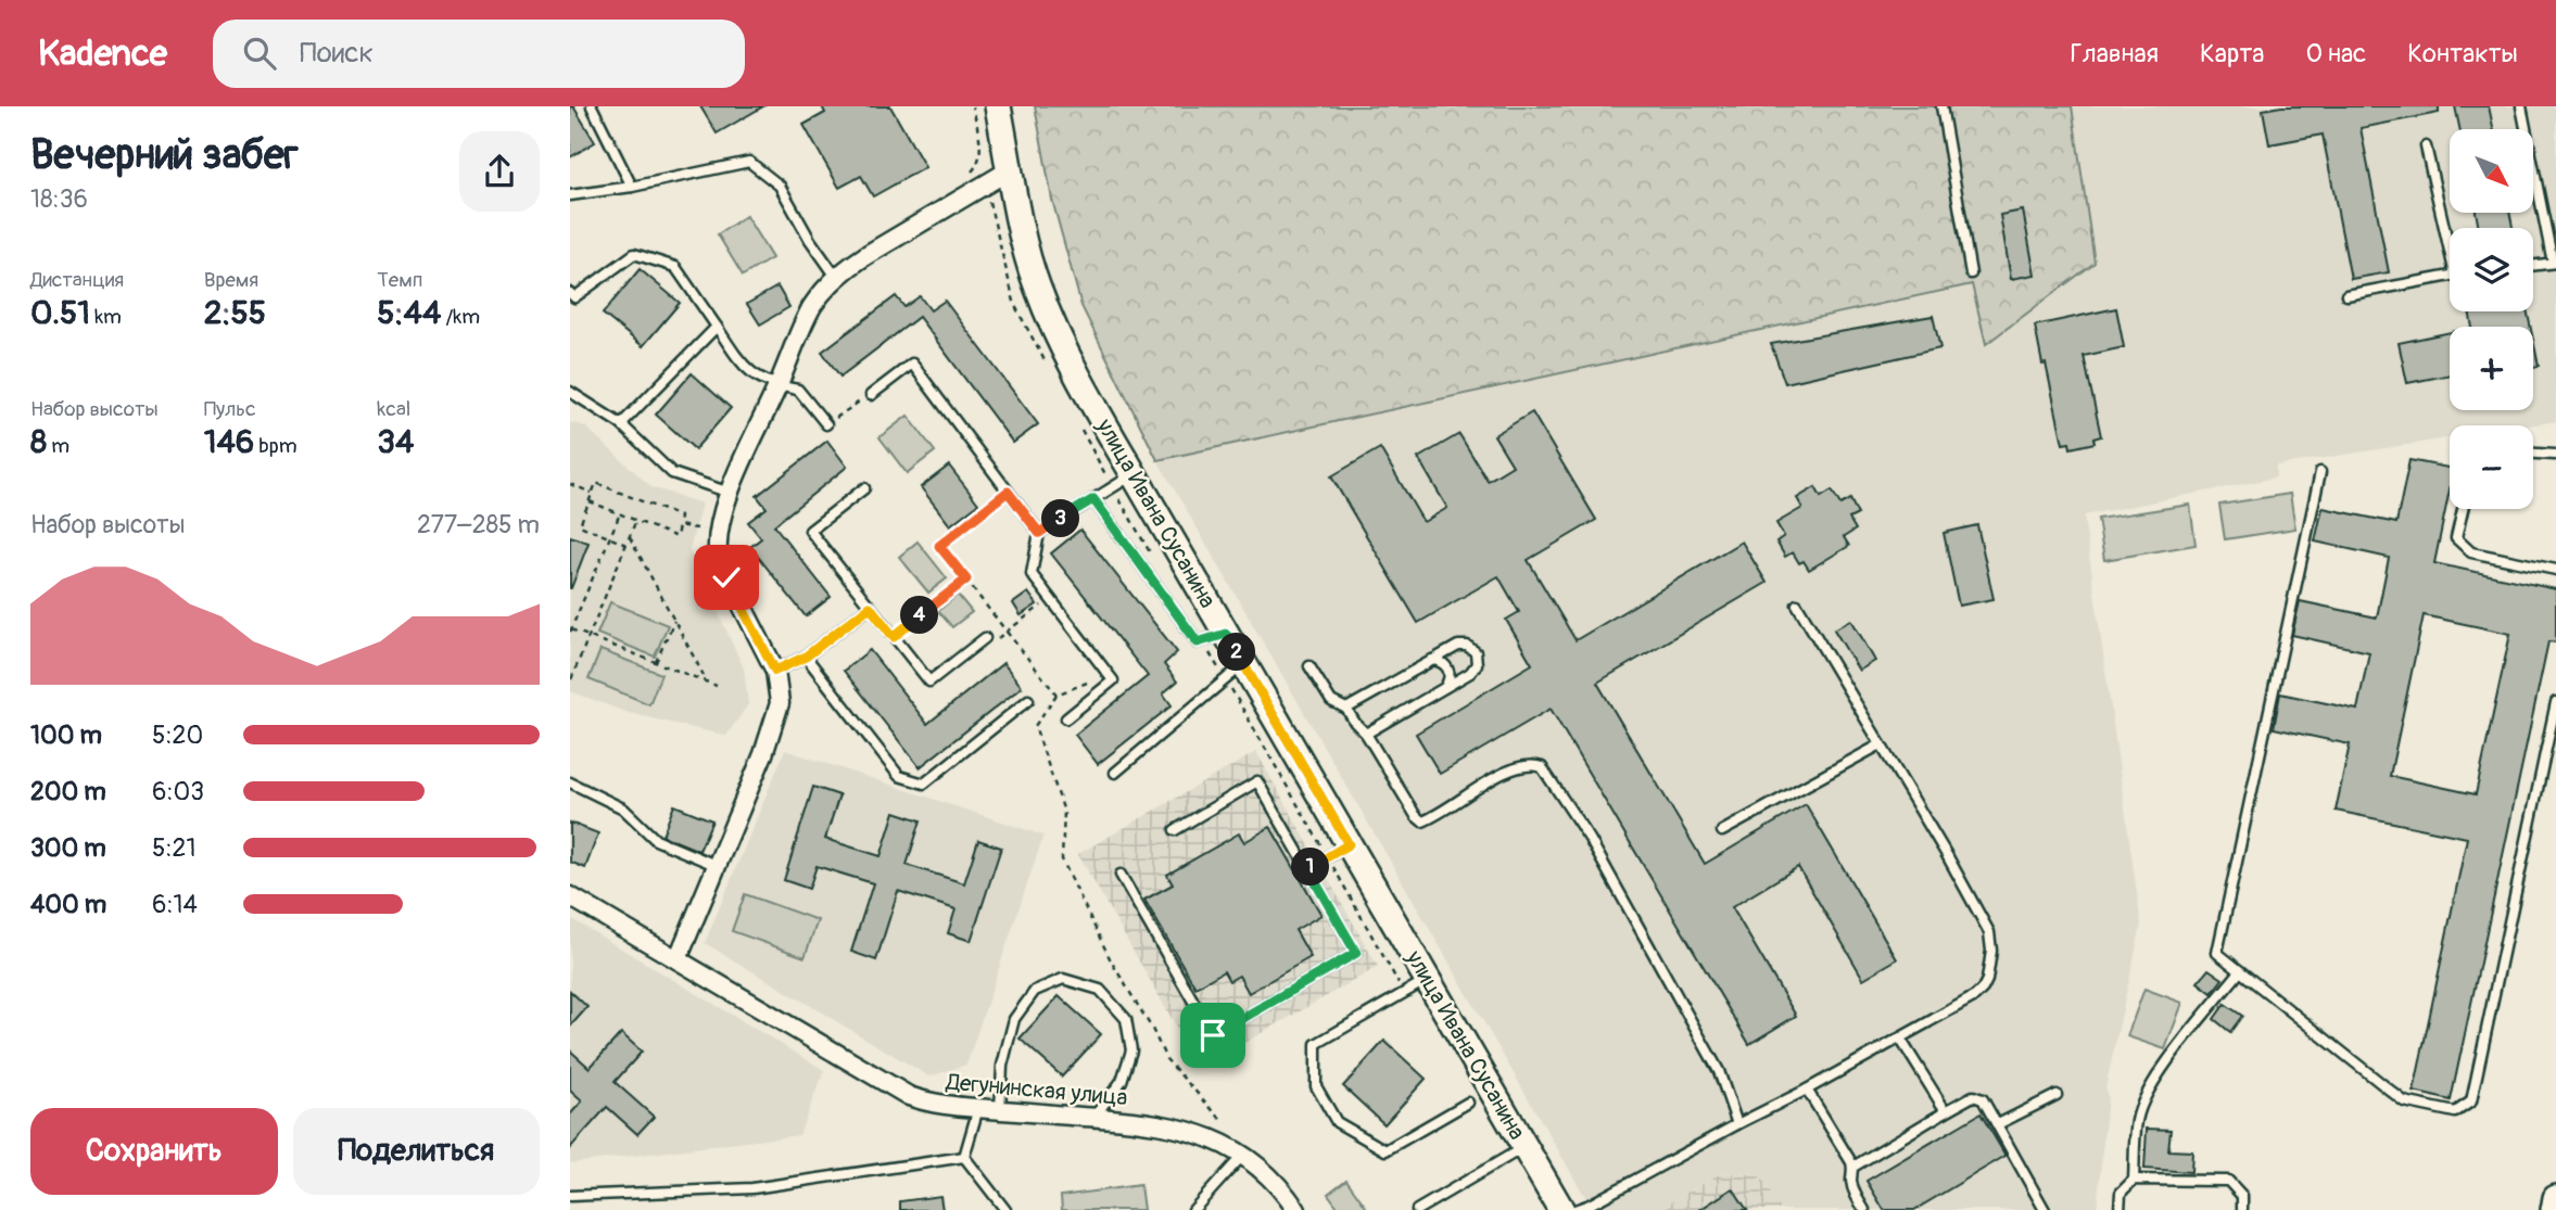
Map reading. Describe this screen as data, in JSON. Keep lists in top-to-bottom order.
{
  "streets": {
    "street": ["улица Ивана Сусанина", "Дегунинская улица"]
  },
  "north": "bottom right",
  "page": {
    "header": "Kadence",
    "search": "Поиск",
    "nav": [
      "Главная",
      "Карта",
      "О нас",
      "Контакты"
    ],
    "heading": ["Вечерний забег", "18:36"],
    "map_buttons": ["+", "−"],
    "stats": [
      ["Дистанция", "0.51 km"],
      ["Время", "2:55"],
      ["Темп", "5:44 /km"],
      ["Набор высоты", "8 m"],
      ["Пульс", "146 bpm"],
      ["kcal", "34"]
    ],
    "chart": ["Набор высоты", "277–285 m"],
    "pins": [
      "3",
      "4",
      "2",
      "1"
    ],
    "list": [
      {
        "name": "100 m",
        "note": "5:20"
      },
      {
        "name": "200 m",
        "note": "6:03"
      },
      {
        "name": "300 m",
        "note": "5:21"
      },
      {
        "name": "400 m",
        "note": "6:14"
      }
    ],
    "buttons": ["Сохранить", "Поделиться"]
  }
}
